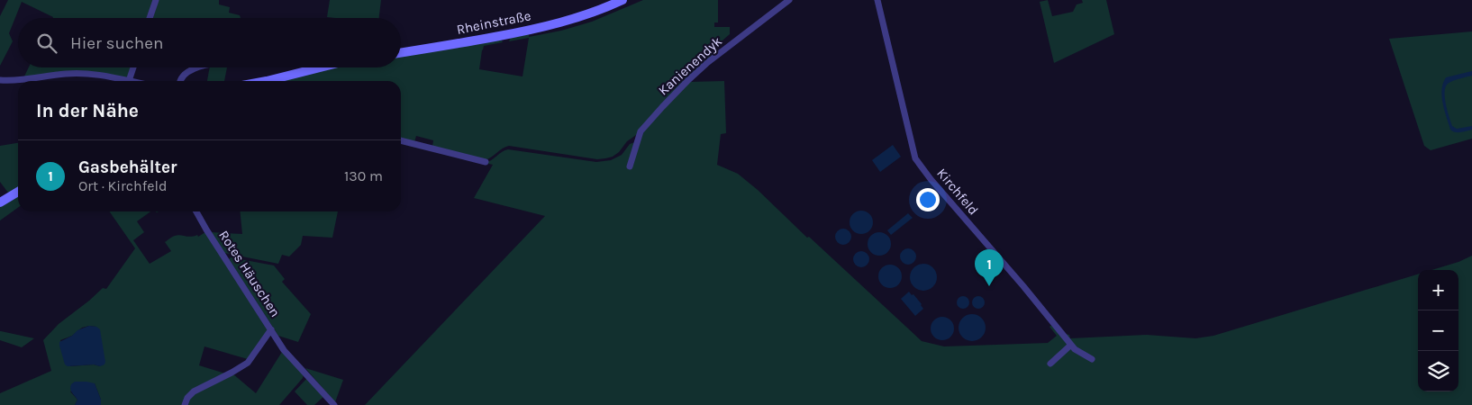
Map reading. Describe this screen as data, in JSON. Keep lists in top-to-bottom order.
{
  "streets": {
    "main road": ["Rheinstraße"],
    "street": ["Kanienendyk", "Kirchfeld", "Rotes Häuschen"]
  },
  "page": {
    "search": "Hier suchen",
    "heading": "In der Nähe",
    "list": [
      {
        "mark": "1",
        "name": "Gasbehälter",
        "note": "Ort · Kirchfeld",
        "value": "130 m"
      }
    ],
    "pins": "1",
    "map_buttons": ["+", "−"]
  }
}
